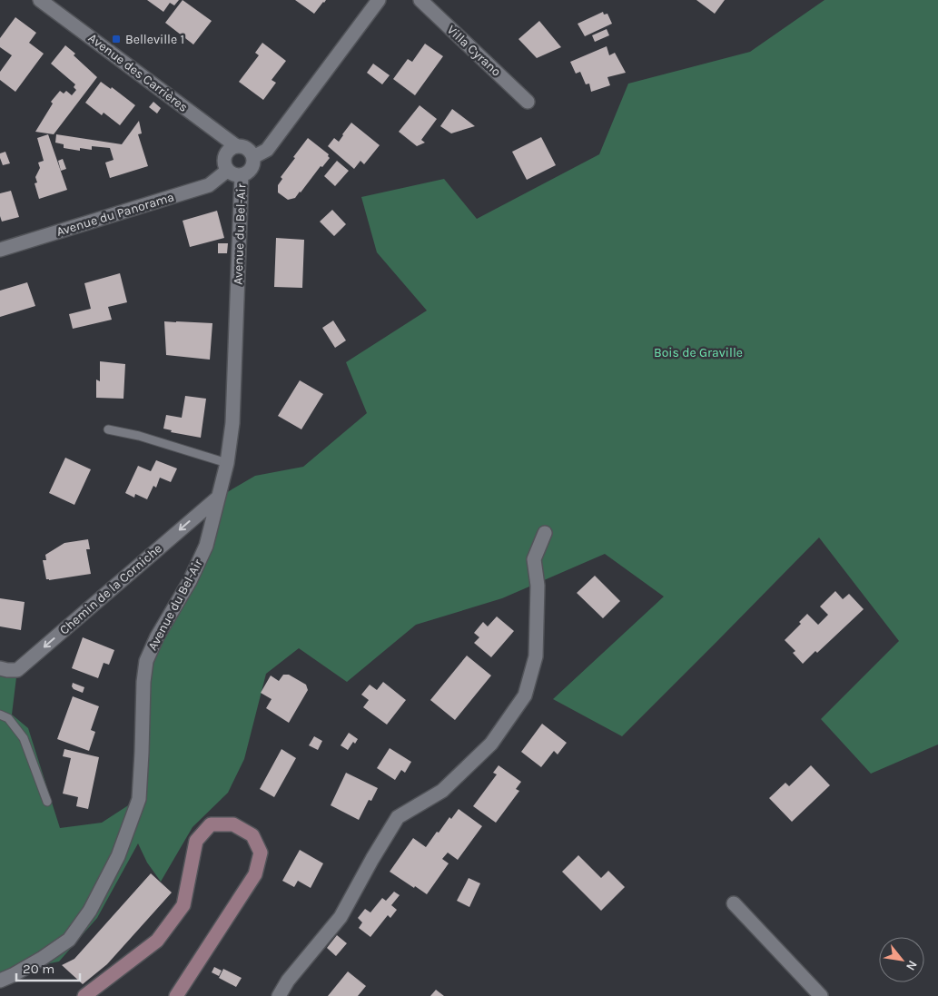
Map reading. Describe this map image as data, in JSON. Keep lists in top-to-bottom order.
{
  "streets": {
    "street": [
      "Villa Cyrano",
      "Avenue des Carrières",
      "Avenue du Panorama",
      "Avenue du Bel-Air",
      "Chemin de la Corniche"
    ]
  },
  "crossings": [
    ["Avenue des Carrières", "Avenue du Panorama"],
    ["Avenue des Carrières", "Avenue du Bel-Air"],
    ["Avenue du Panorama", "Avenue du Bel-Air"],
    ["Avenue du Bel-Air", "Chemin de la Corniche"]
  ],
  "one_way": ["Chemin de la Corniche"],
  "parks": ["Bois de Graville"],
  "places": {
    "transit": ["Belleville 1"]
  },
  "scale_bar": "20 m",
  "north": "bottom right"
}
